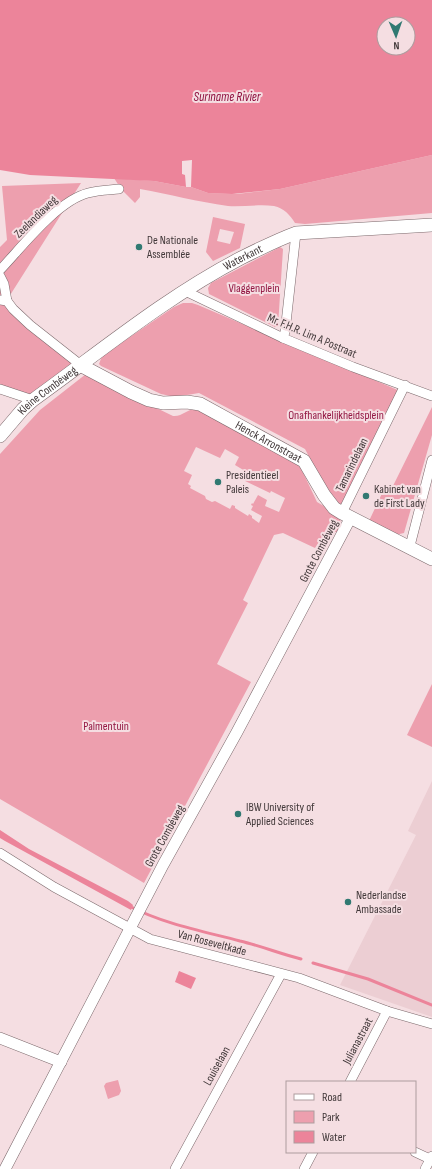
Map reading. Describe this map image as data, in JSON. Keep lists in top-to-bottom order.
{
  "streets": {
    "main road": ["Waterkant", "Kleine Combéweg", "Henck Arronstraat"],
    "street": [
      "Zeelandiaweg",
      "Mr. F.H.R. Lim A Postraat",
      "Tamarindelaan",
      "Grote Combéweg",
      "Van Roseveltkade",
      "Julianastraat",
      "Louiselaan"
    ]
  },
  "crossings": [
    ["Waterkant", "Mr. F.H.R. Lim A Postraat"],
    ["Waterkant", "Kleine Combéweg"],
    ["Waterkant", "Henck Arronstraat"],
    ["Mr. F.H.R. Lim A Postraat", "Tamarindelaan"],
    ["Kleine Combéweg", "Henck Arronstraat"],
    ["Henck Arronstraat", "Tamarindelaan"],
    ["Henck Arronstraat", "Grote Combéweg"],
    ["Tamarindelaan", "Grote Combéweg"],
    ["Grote Combéweg", "Van Roseveltkade"],
    ["Van Roseveltkade", "Julianastraat"],
    ["Van Roseveltkade", "Louiselaan"]
  ],
  "water": ["Suriname Rivier"],
  "parks": ["Vlaggenplein", "Onafhankelijkheidsplein", "Palmentuin"],
  "places": [
    "De Nationale Assemblée",
    "Presidentieel Paleis",
    "Kabinet van de First Lady",
    "IBW University of Applied Sciences",
    "Nederlandse Ambassade"
  ],
  "legend": ["Road", "Park", "Water"],
  "north": "bottom"
}
